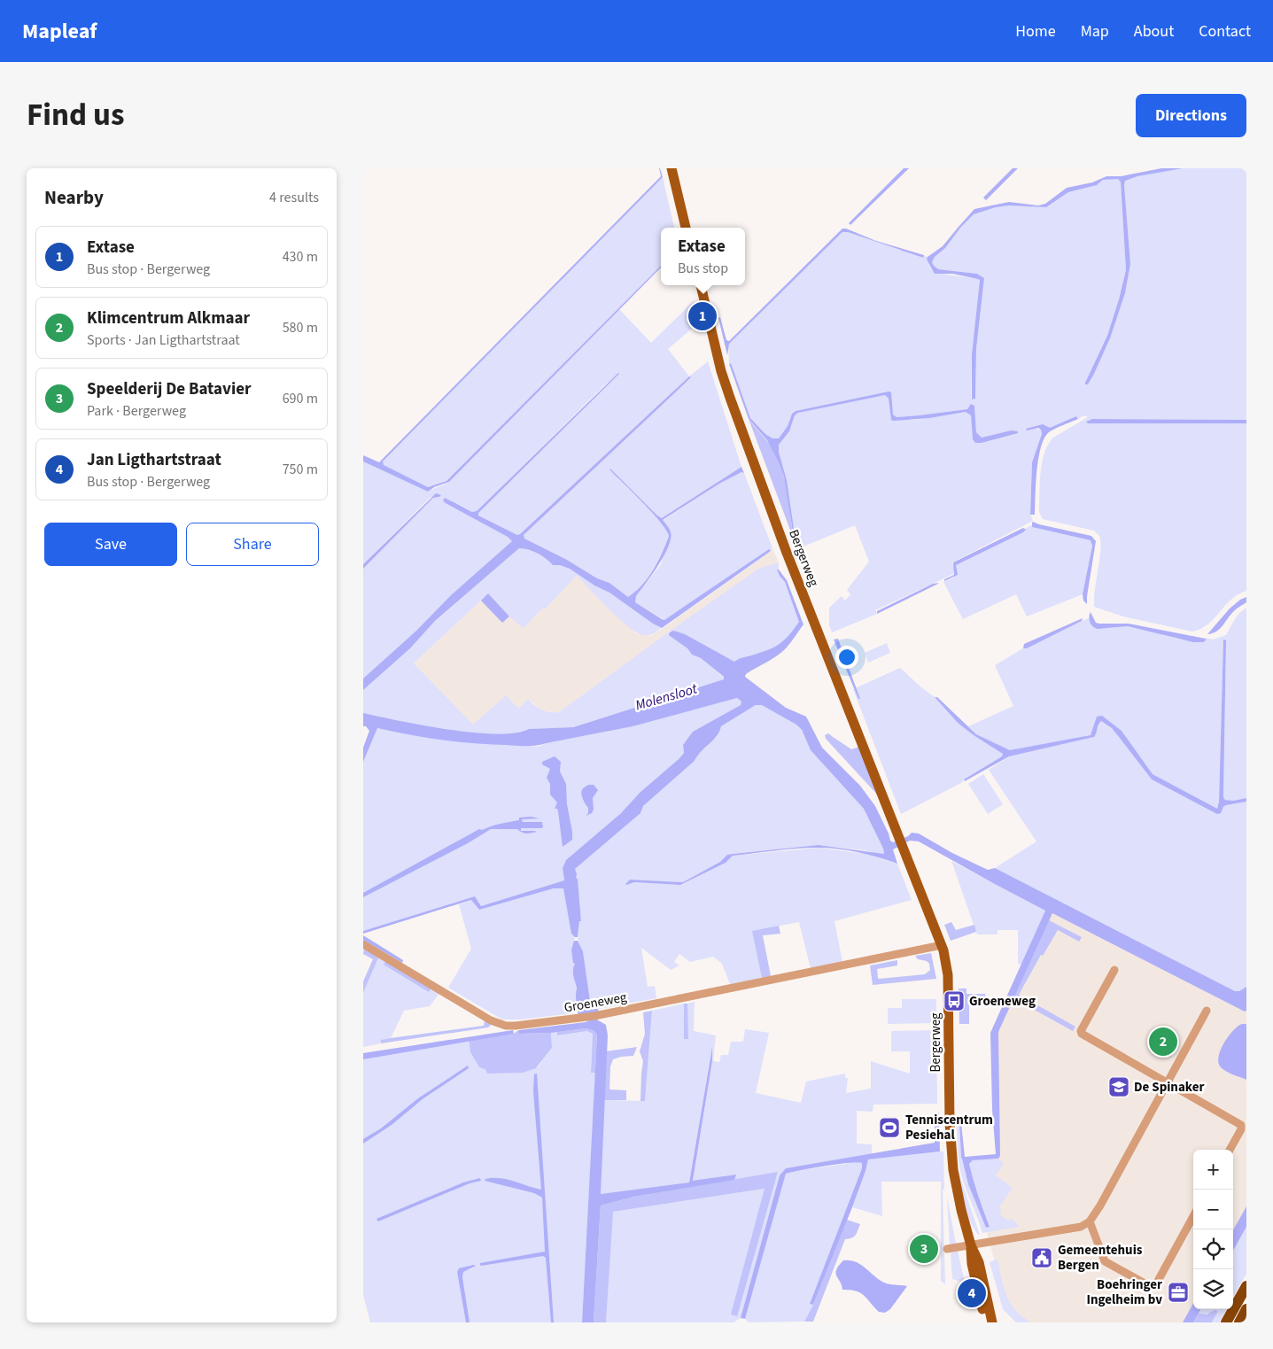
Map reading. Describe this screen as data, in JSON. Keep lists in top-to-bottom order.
{
  "streets": {
    "main road": ["Bergerweg"],
    "street": ["Groeneweg"]
  },
  "crossings": [
    ["Bergerweg", "Groeneweg"]
  ],
  "water": ["Molensloot"],
  "places": {
    "bus stop": ["Groeneweg"],
    "school or university": ["De Spinaker"],
    "sports": ["Tenniscentrum Pesiehal"],
    "public building": ["Gemeentehuis Bergen"],
    "office": ["Boehringer Ingelheim bv"]
  },
  "page": {
    "header": "Mapleaf",
    "nav": [
      "Home",
      "Map",
      "About",
      "Contact"
    ],
    "title": "Find us",
    "buttons": [
      "Directions",
      ["Save", "Share"]
    ],
    "heading": ["Nearby", "4 results"],
    "list": [
      {
        "mark": "1",
        "name": "Extase",
        "note": "Bus stop · Bergerweg",
        "value": "430 m"
      },
      {
        "mark": "2",
        "name": "Klimcentrum Alkmaar",
        "note": "Sports · Jan Ligthartstraat",
        "value": "580 m"
      },
      {
        "mark": "3",
        "name": "Speelderij De Batavier",
        "note": "Park · Bergerweg",
        "value": "690 m"
      },
      {
        "mark": "4",
        "name": "Jan Ligthartstraat",
        "note": "Bus stop · Bergerweg",
        "value": "750 m"
      }
    ],
    "popup": ["Extase", "Bus stop"],
    "pins": [
      "1",
      "2",
      "3",
      "4"
    ],
    "map_buttons": ["+", "−"]
  }
}
